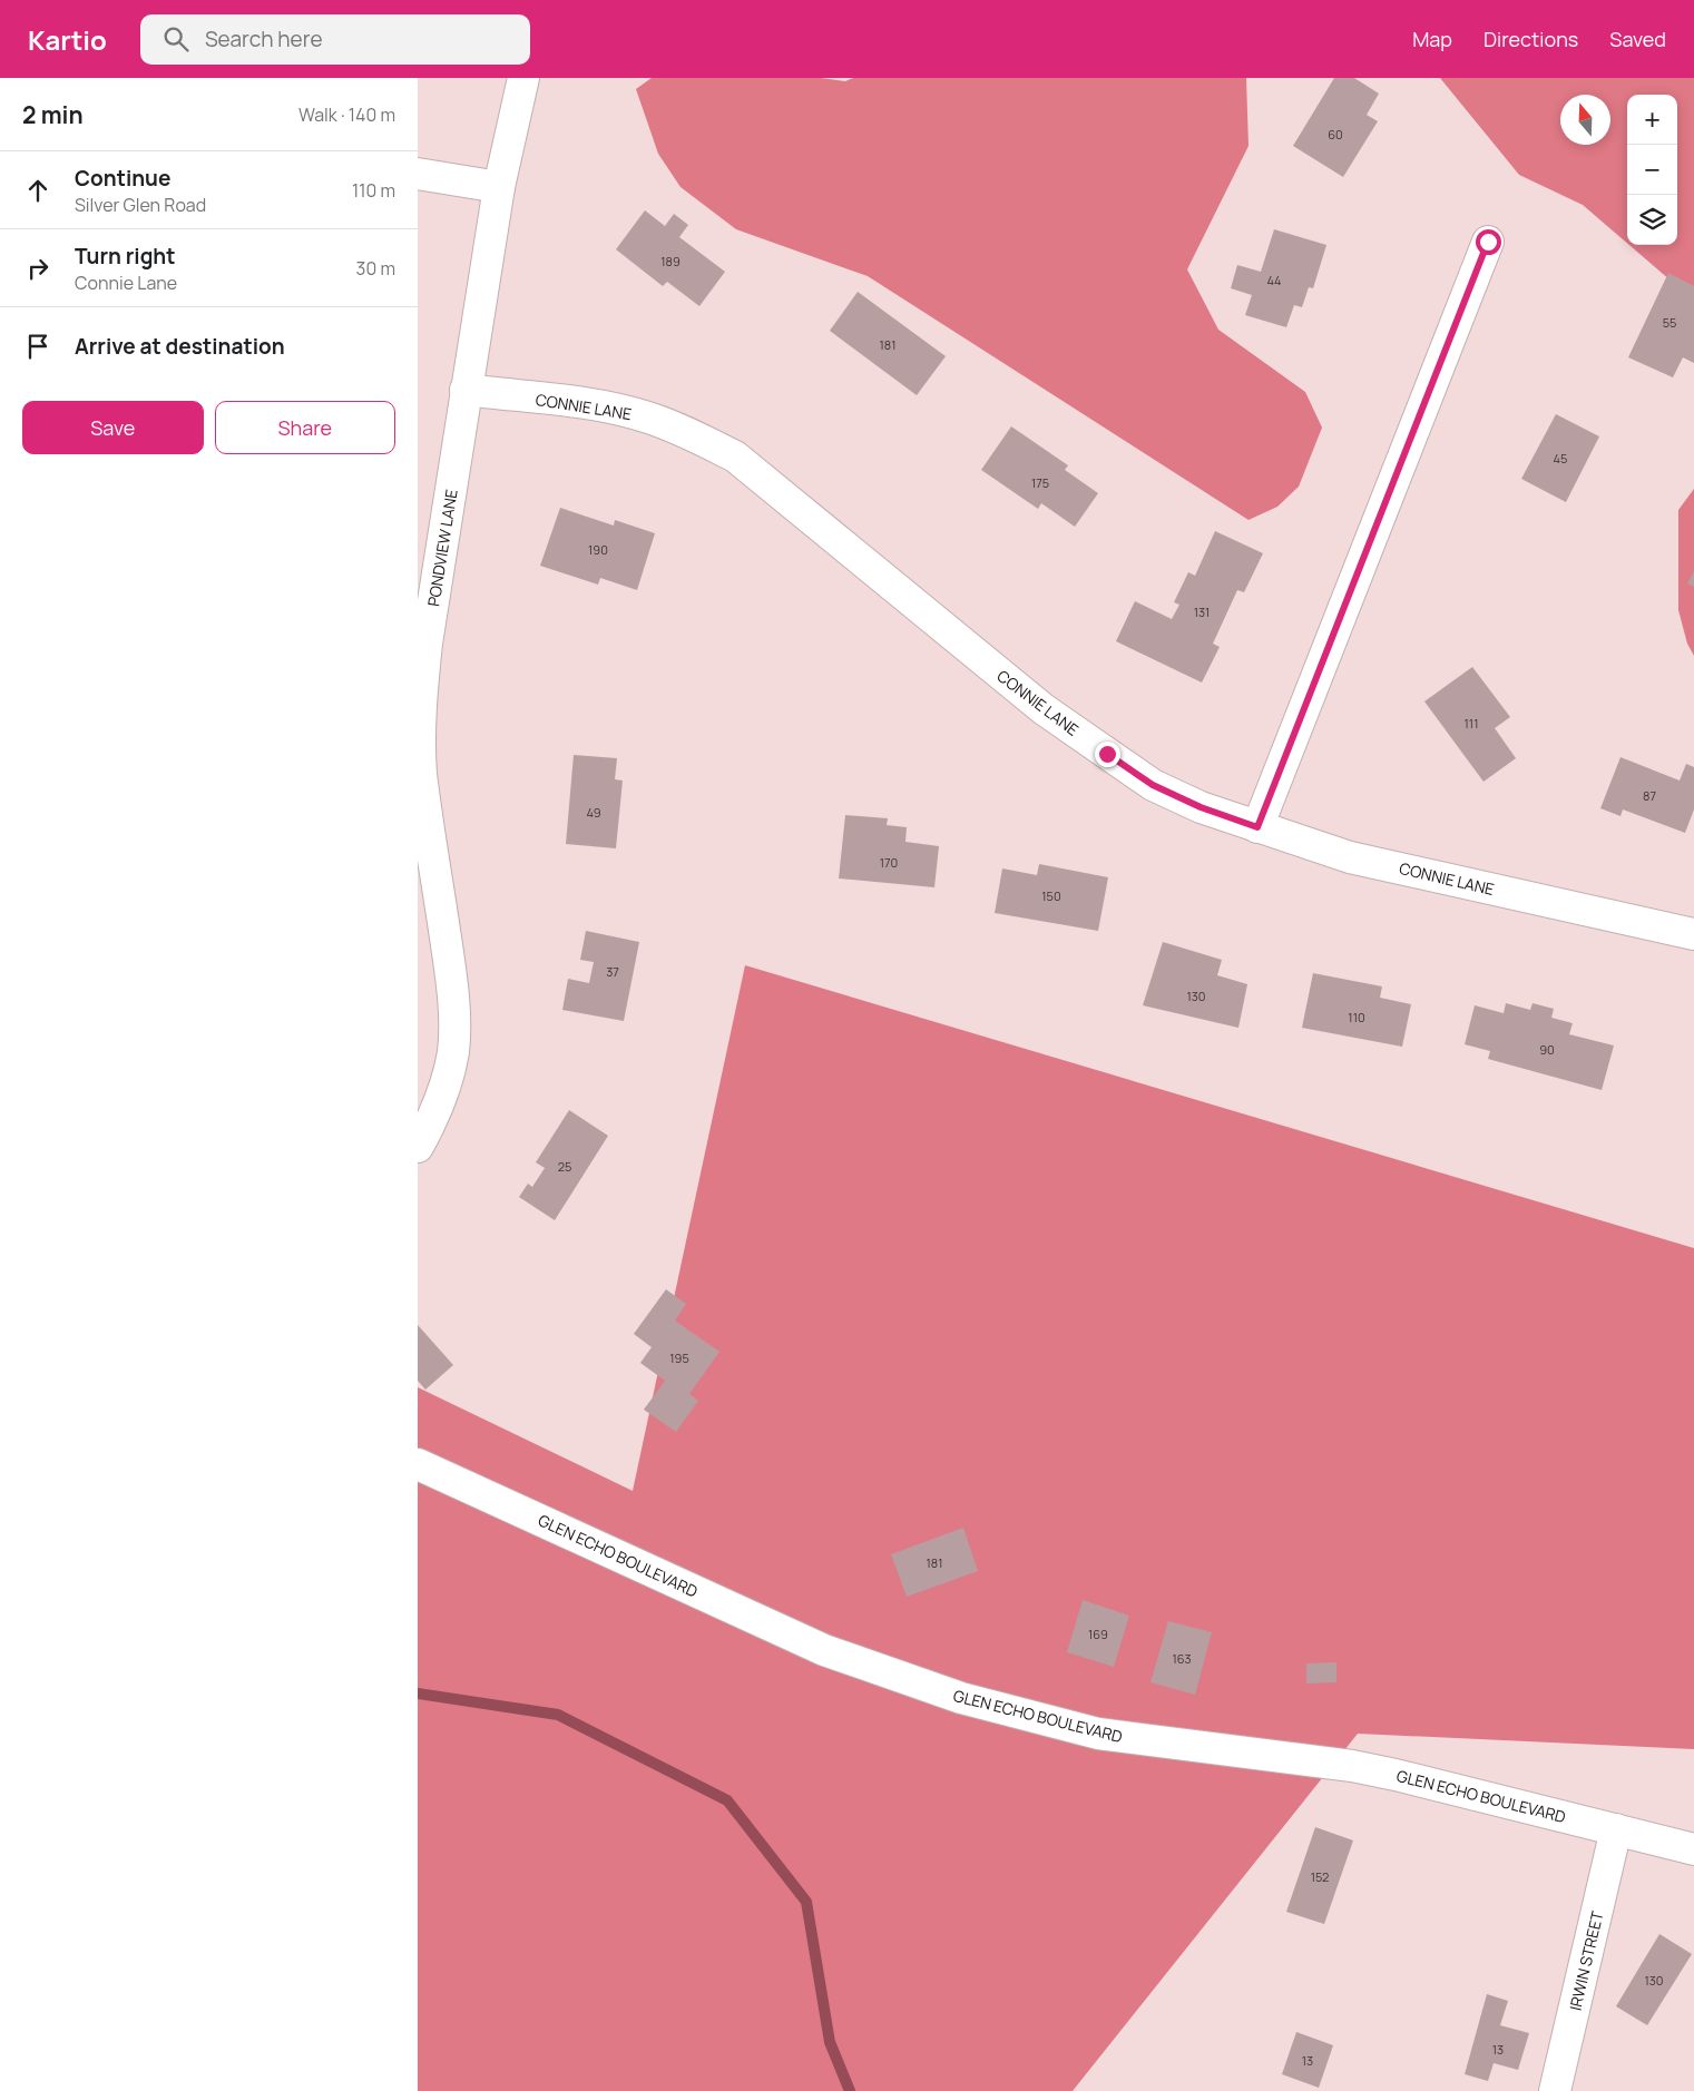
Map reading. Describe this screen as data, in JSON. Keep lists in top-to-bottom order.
{
  "streets": {
    "street": [
      "CONNIE LANE",
      "PONDVIEW LANE",
      "GLEN ECHO BOULEVARD",
      "IRWIN STREET"
    ]
  },
  "crossings": [
    ["CONNIE LANE", "PONDVIEW LANE"],
    ["GLEN ECHO BOULEVARD", "IRWIN STREET"]
  ],
  "house_numbers": [
    "60",
    "189",
    "44",
    "55",
    "181",
    "45",
    "175",
    "190",
    "131",
    "111",
    "87",
    "49",
    "170",
    "150",
    "37",
    "130",
    "110",
    "90",
    "25",
    "195",
    "181",
    "169",
    "163",
    "152",
    "130",
    "13",
    "13"
  ],
  "north": "top",
  "page": {
    "header": "Kartio",
    "search": "Search here",
    "nav": ["Map", "Directions", "Saved"],
    "heading": ["2 min", "Walk · 140 m"],
    "map_buttons": ["+", "−"],
    "list": [
      ["Continue", "Silver Glen Road", "110 m"],
      ["Turn right", "Connie Lane", "30 m"],
      "Arrive at destination"
    ],
    "buttons": ["Save", "Share"]
  }
}
